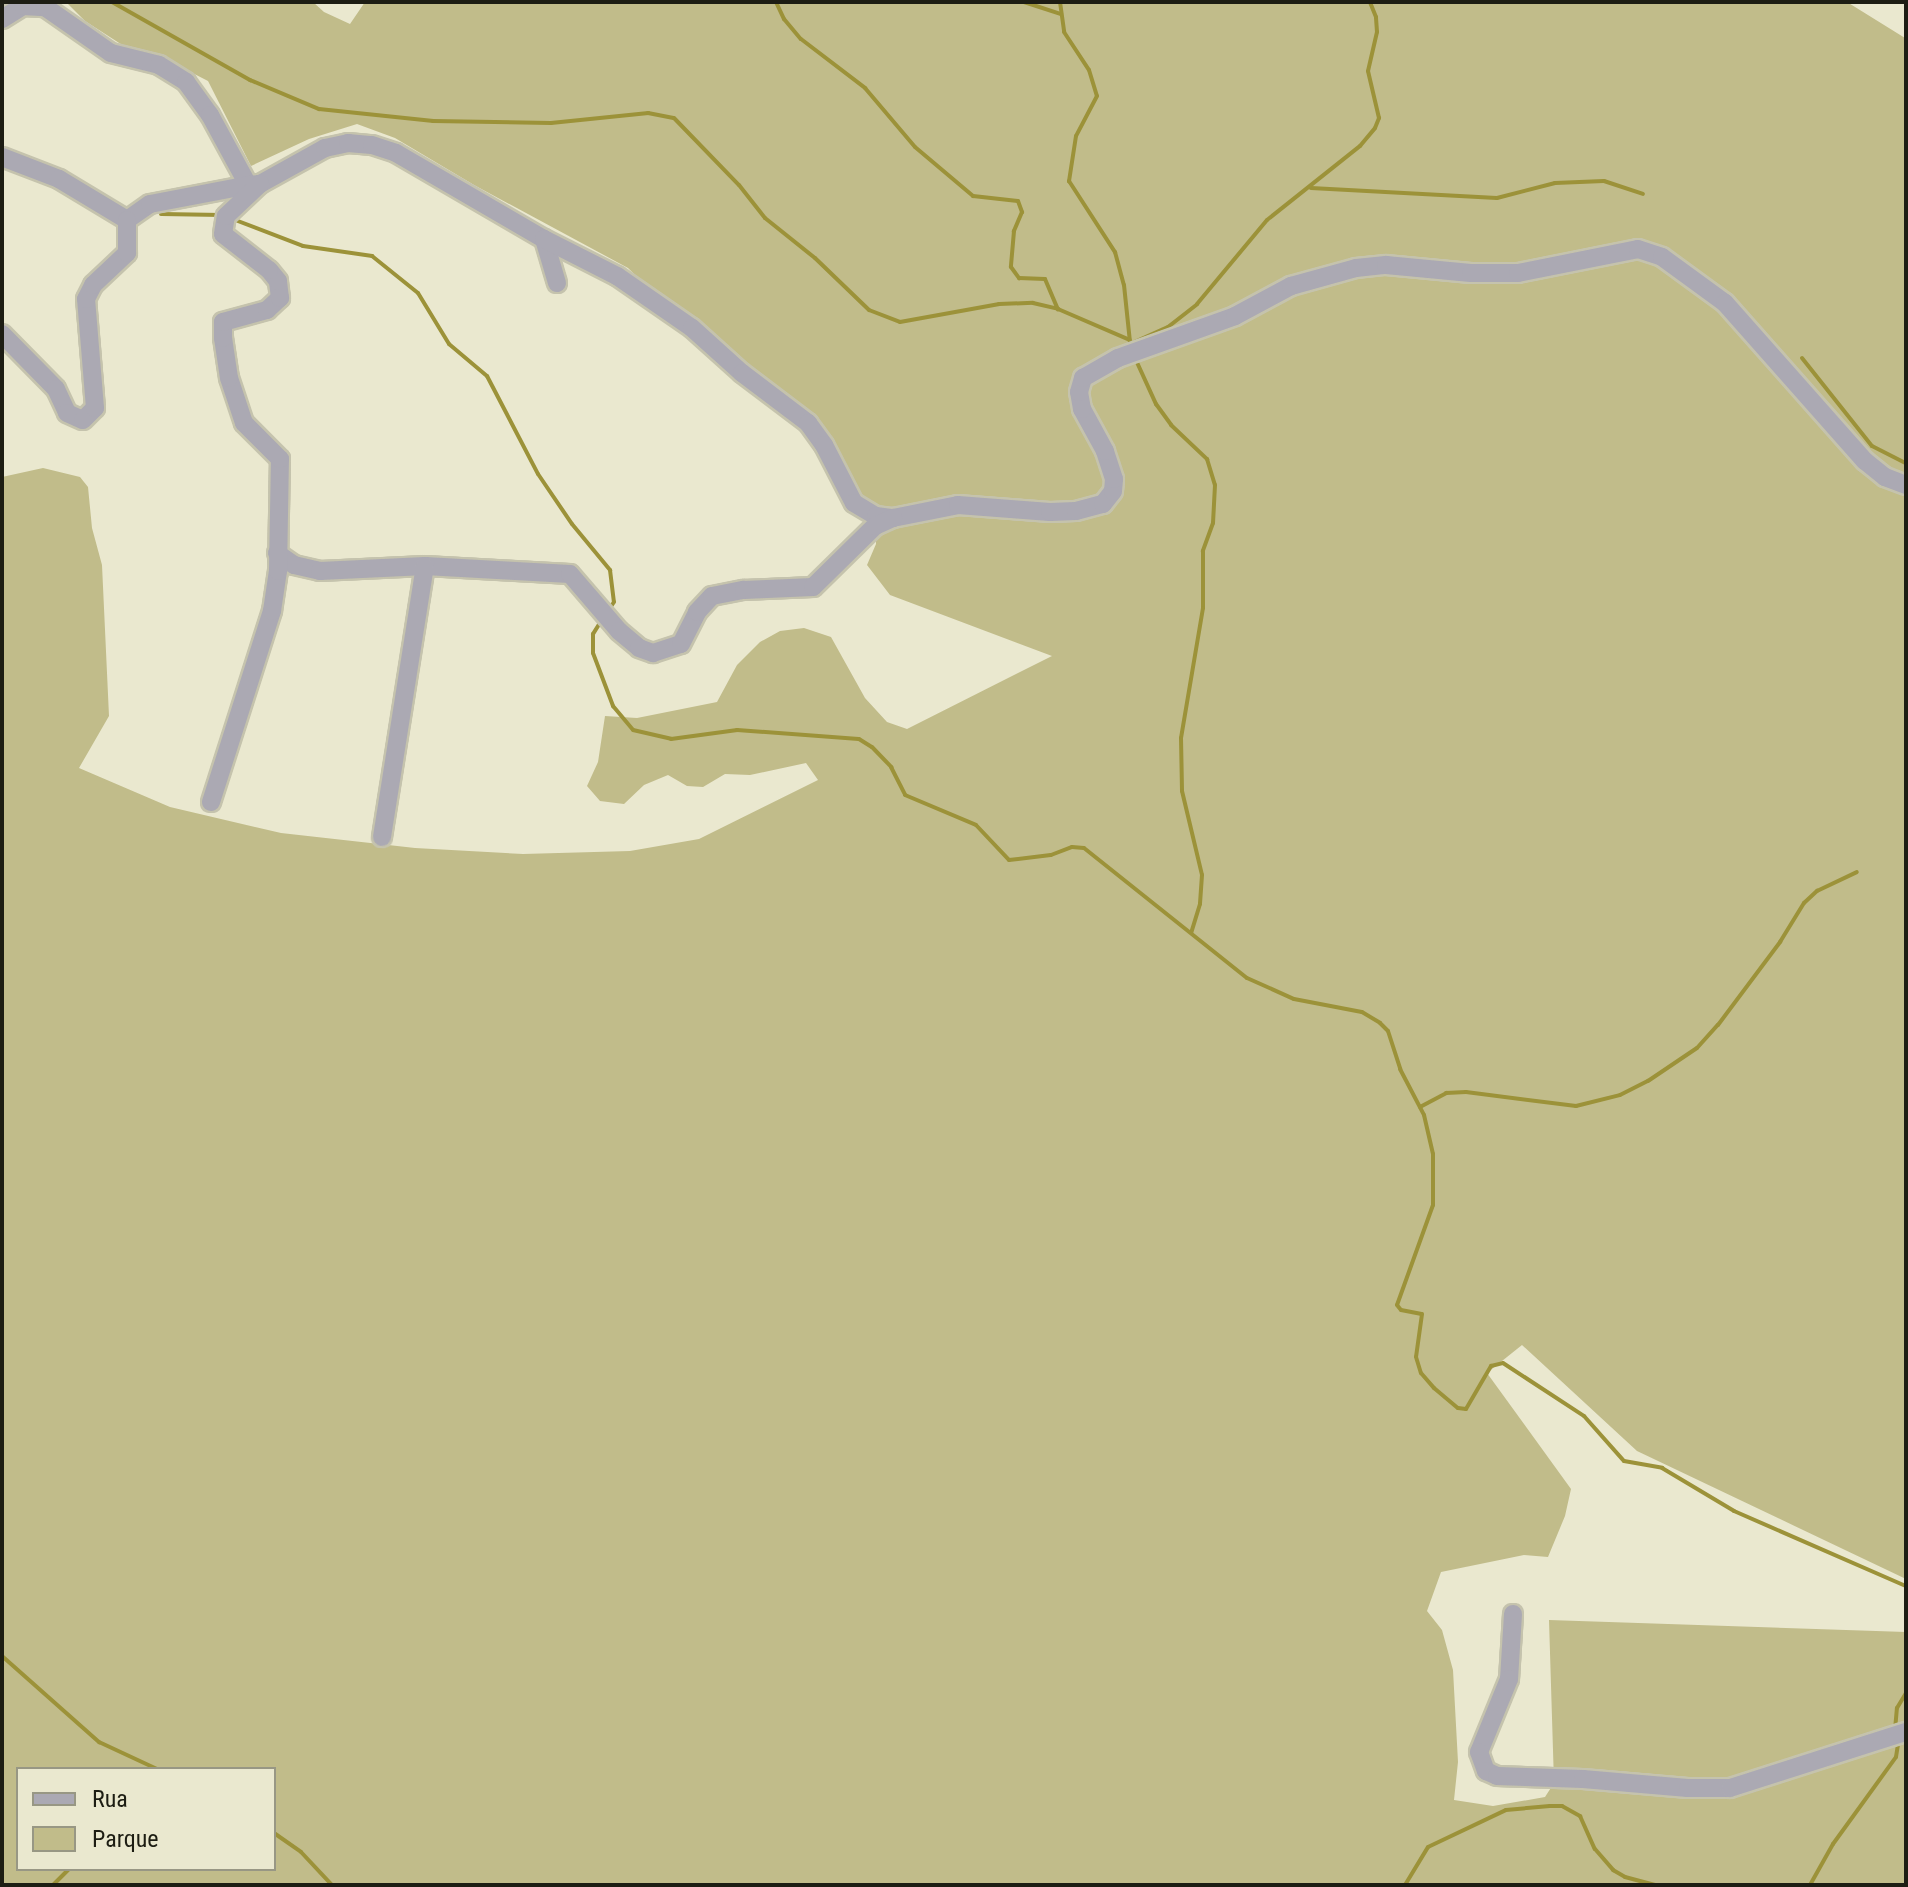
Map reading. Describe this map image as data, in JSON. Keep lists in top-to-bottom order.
{
  "legend": ["Rua", "Parque"]
}
